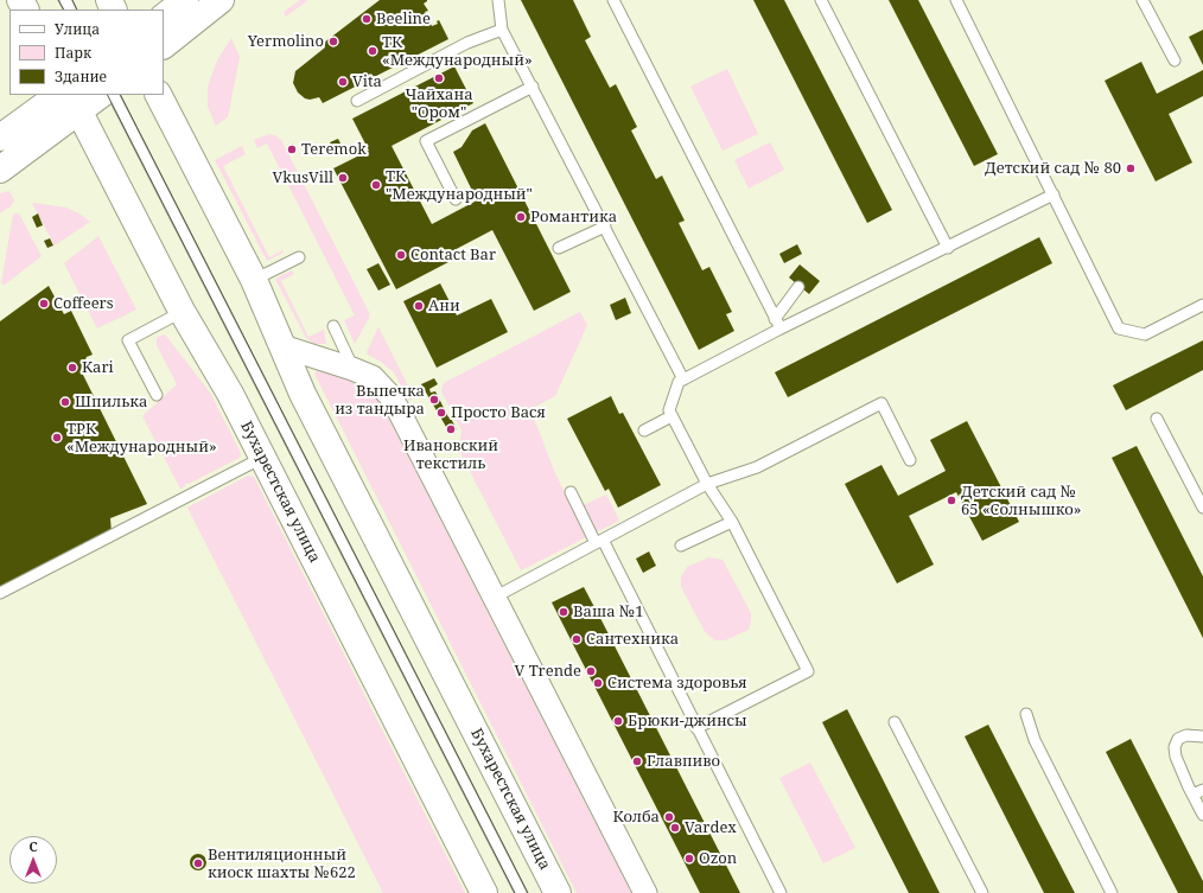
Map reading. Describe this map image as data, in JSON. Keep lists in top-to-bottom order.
{
  "streets": {
    "main road": ["Бухарестская улица"]
  },
  "places": [
    "Beeline",
    "Yermolino",
    "ТК «Международный»",
    "Чайхана \"Ором\"",
    "Vita",
    "Teremok",
    "Детский сад № 80",
    "VkusVill",
    "ТК \"Международный\"",
    "Романтика",
    "Contact Bar",
    "Coffeers",
    "Ани",
    "Kari",
    "Выпечка из тандыра",
    "Шпилька",
    "Просто Вася",
    "Ивановский текстиль",
    "ТРК «Международный»",
    "Детский сад № 65 «Солнышко»",
    "Ваша №1",
    "Сантехника",
    "V Trende",
    "Система здоровья",
    "Брюки-джинсы",
    "Главпиво",
    "Колба",
    "Vardex",
    "Ozon",
    "Вентиляционный киоск шахты №622"
  ],
  "legend": ["Улица", "Парк", "Здание"],
  "north": "top"
}
